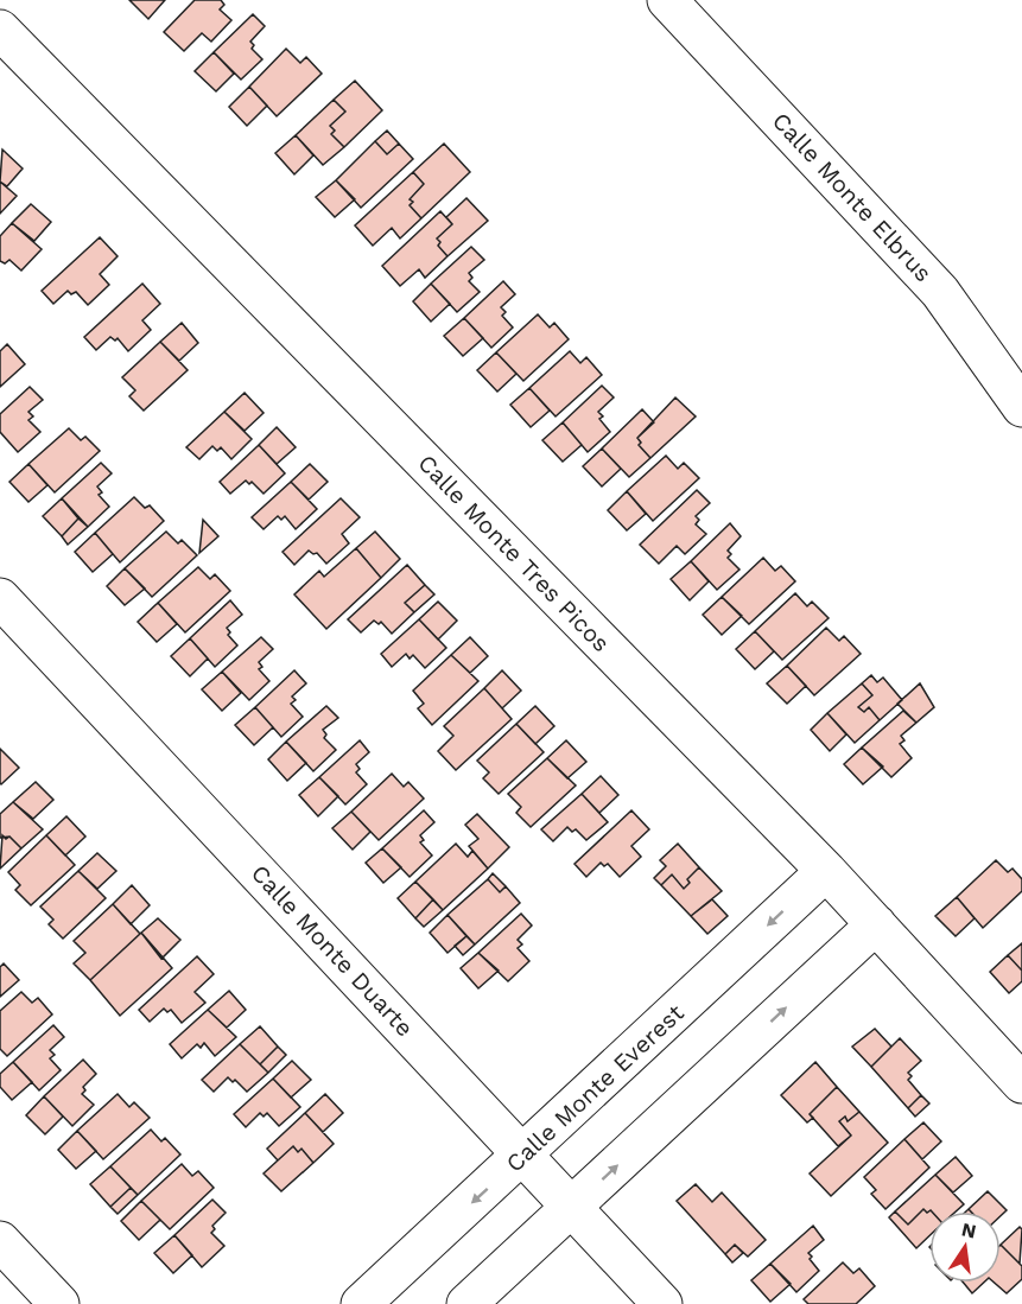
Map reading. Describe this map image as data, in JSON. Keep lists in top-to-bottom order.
{
  "streets": {
    "street": [
      "Calle Monte Elbrus",
      "Calle Monte Tres Picos",
      "Calle Monte Duarte",
      "Calle Monte Everest"
    ]
  },
  "crossings": [
    ["Calle Monte Tres Picos", "Calle Monte Everest"],
    ["Calle Monte Duarte", "Calle Monte Everest"]
  ],
  "north": "top"
}
